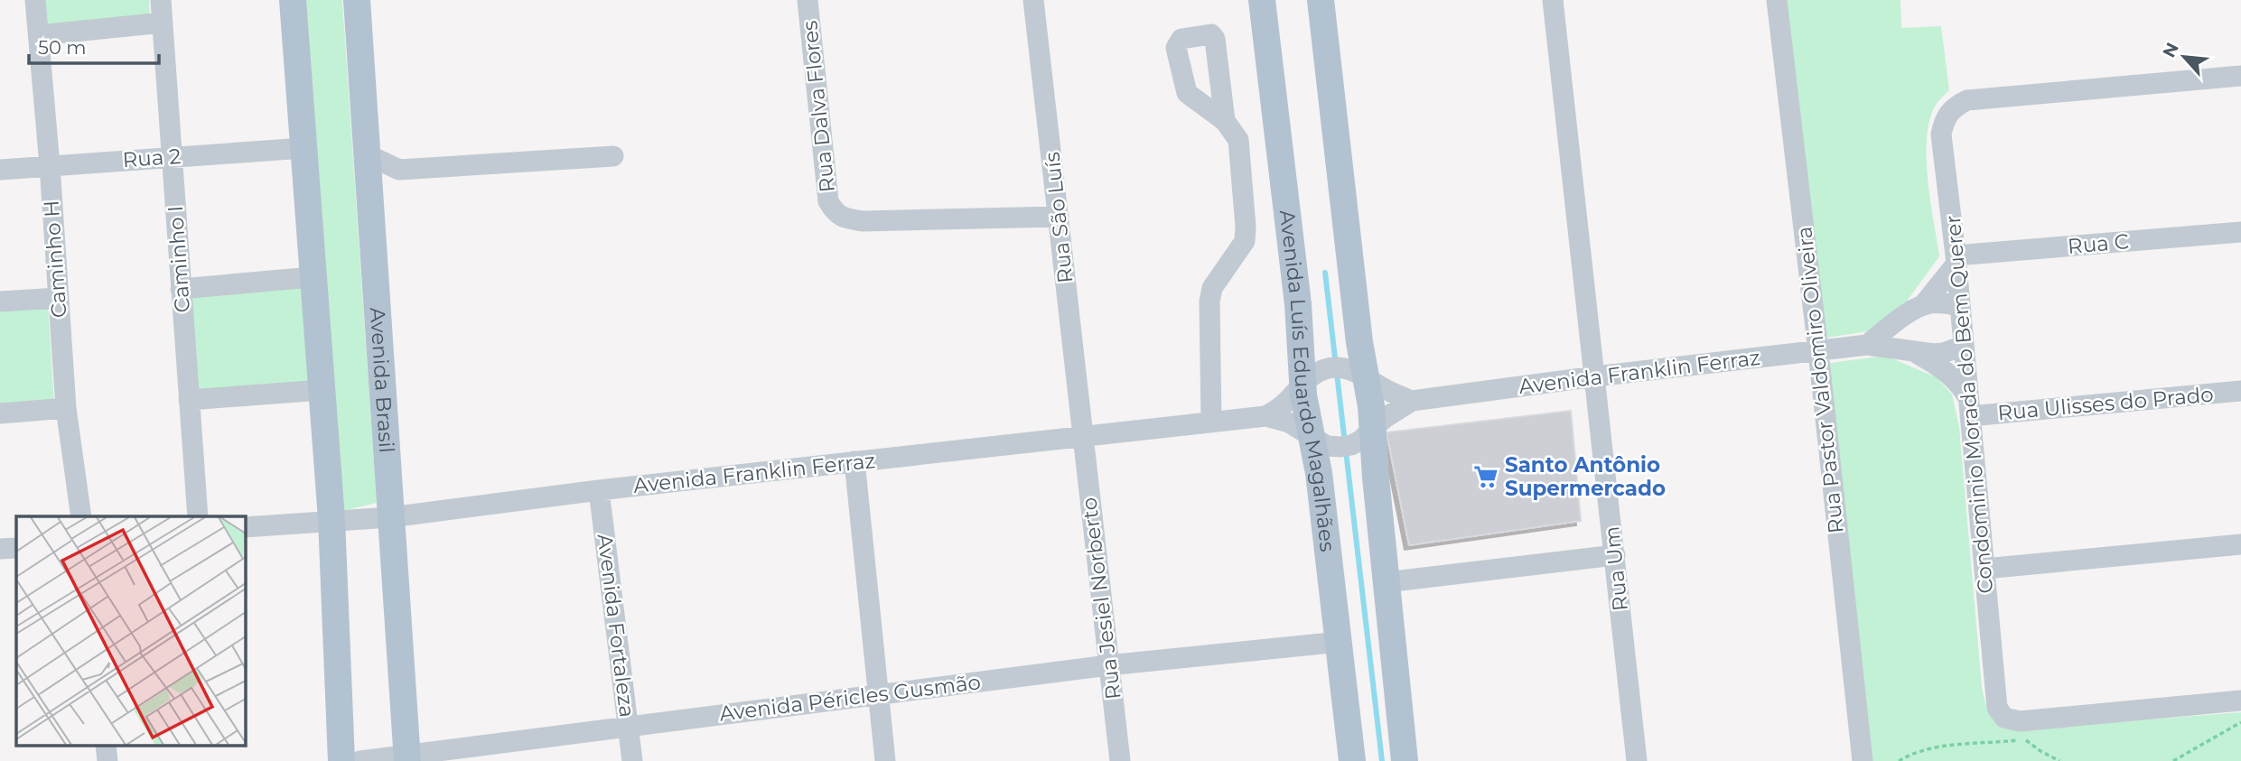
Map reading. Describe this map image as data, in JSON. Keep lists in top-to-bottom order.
{
  "streets": {
    "main road": ["Avenida Luís Eduardo Magalhães", "Avenida Brasil"],
    "street": [
      "Rua Dalva Flores",
      "Rua 2",
      "Rua São Luís",
      "Rua C",
      "Caminho H",
      "Caminho I",
      "Avenida Franklin Ferraz",
      "Rua Pastor Valdomiro Oliveira",
      "Rua Ulisses do Prado",
      "Condominio Morada do Bem Querer",
      "Rua Um",
      "Rua Jesiel Norberto",
      "Avenida Fortaleza",
      "Avenida Péricles Gusmão"
    ]
  },
  "crossings": [
    ["Rua Dalva Flores", "Rua São Luís"],
    ["Rua 2", "Caminho H"],
    ["Rua 2", "Caminho I"],
    ["Rua São Luís", "Avenida Franklin Ferraz"],
    ["Rua São Luís", "Rua Jesiel Norberto"],
    ["Rua C", "Avenida Franklin Ferraz"],
    ["Rua C", "Condominio Morada do Bem Querer"],
    ["Avenida Franklin Ferraz", "Rua Pastor Valdomiro Oliveira"],
    ["Avenida Franklin Ferraz", "Avenida Brasil"],
    ["Avenida Franklin Ferraz", "Condominio Morada do Bem Querer"],
    ["Avenida Franklin Ferraz", "Rua Um"],
    ["Avenida Franklin Ferraz", "Rua Jesiel Norberto"],
    ["Avenida Franklin Ferraz", "Avenida Fortaleza"],
    ["Avenida Luís Eduardo Magalhães", "Avenida Péricles Gusmão"],
    ["Avenida Brasil", "Avenida Péricles Gusmão"],
    ["Rua Ulisses do Prado", "Condominio Morada do Bem Querer"],
    ["Rua Jesiel Norberto", "Avenida Péricles Gusmão"],
    ["Avenida Fortaleza", "Avenida Péricles Gusmão"]
  ],
  "places": {
    "supermarket": ["Santo Antônio Supermercado"]
  },
  "scale_bar": "50 m",
  "north": "top left"
}
